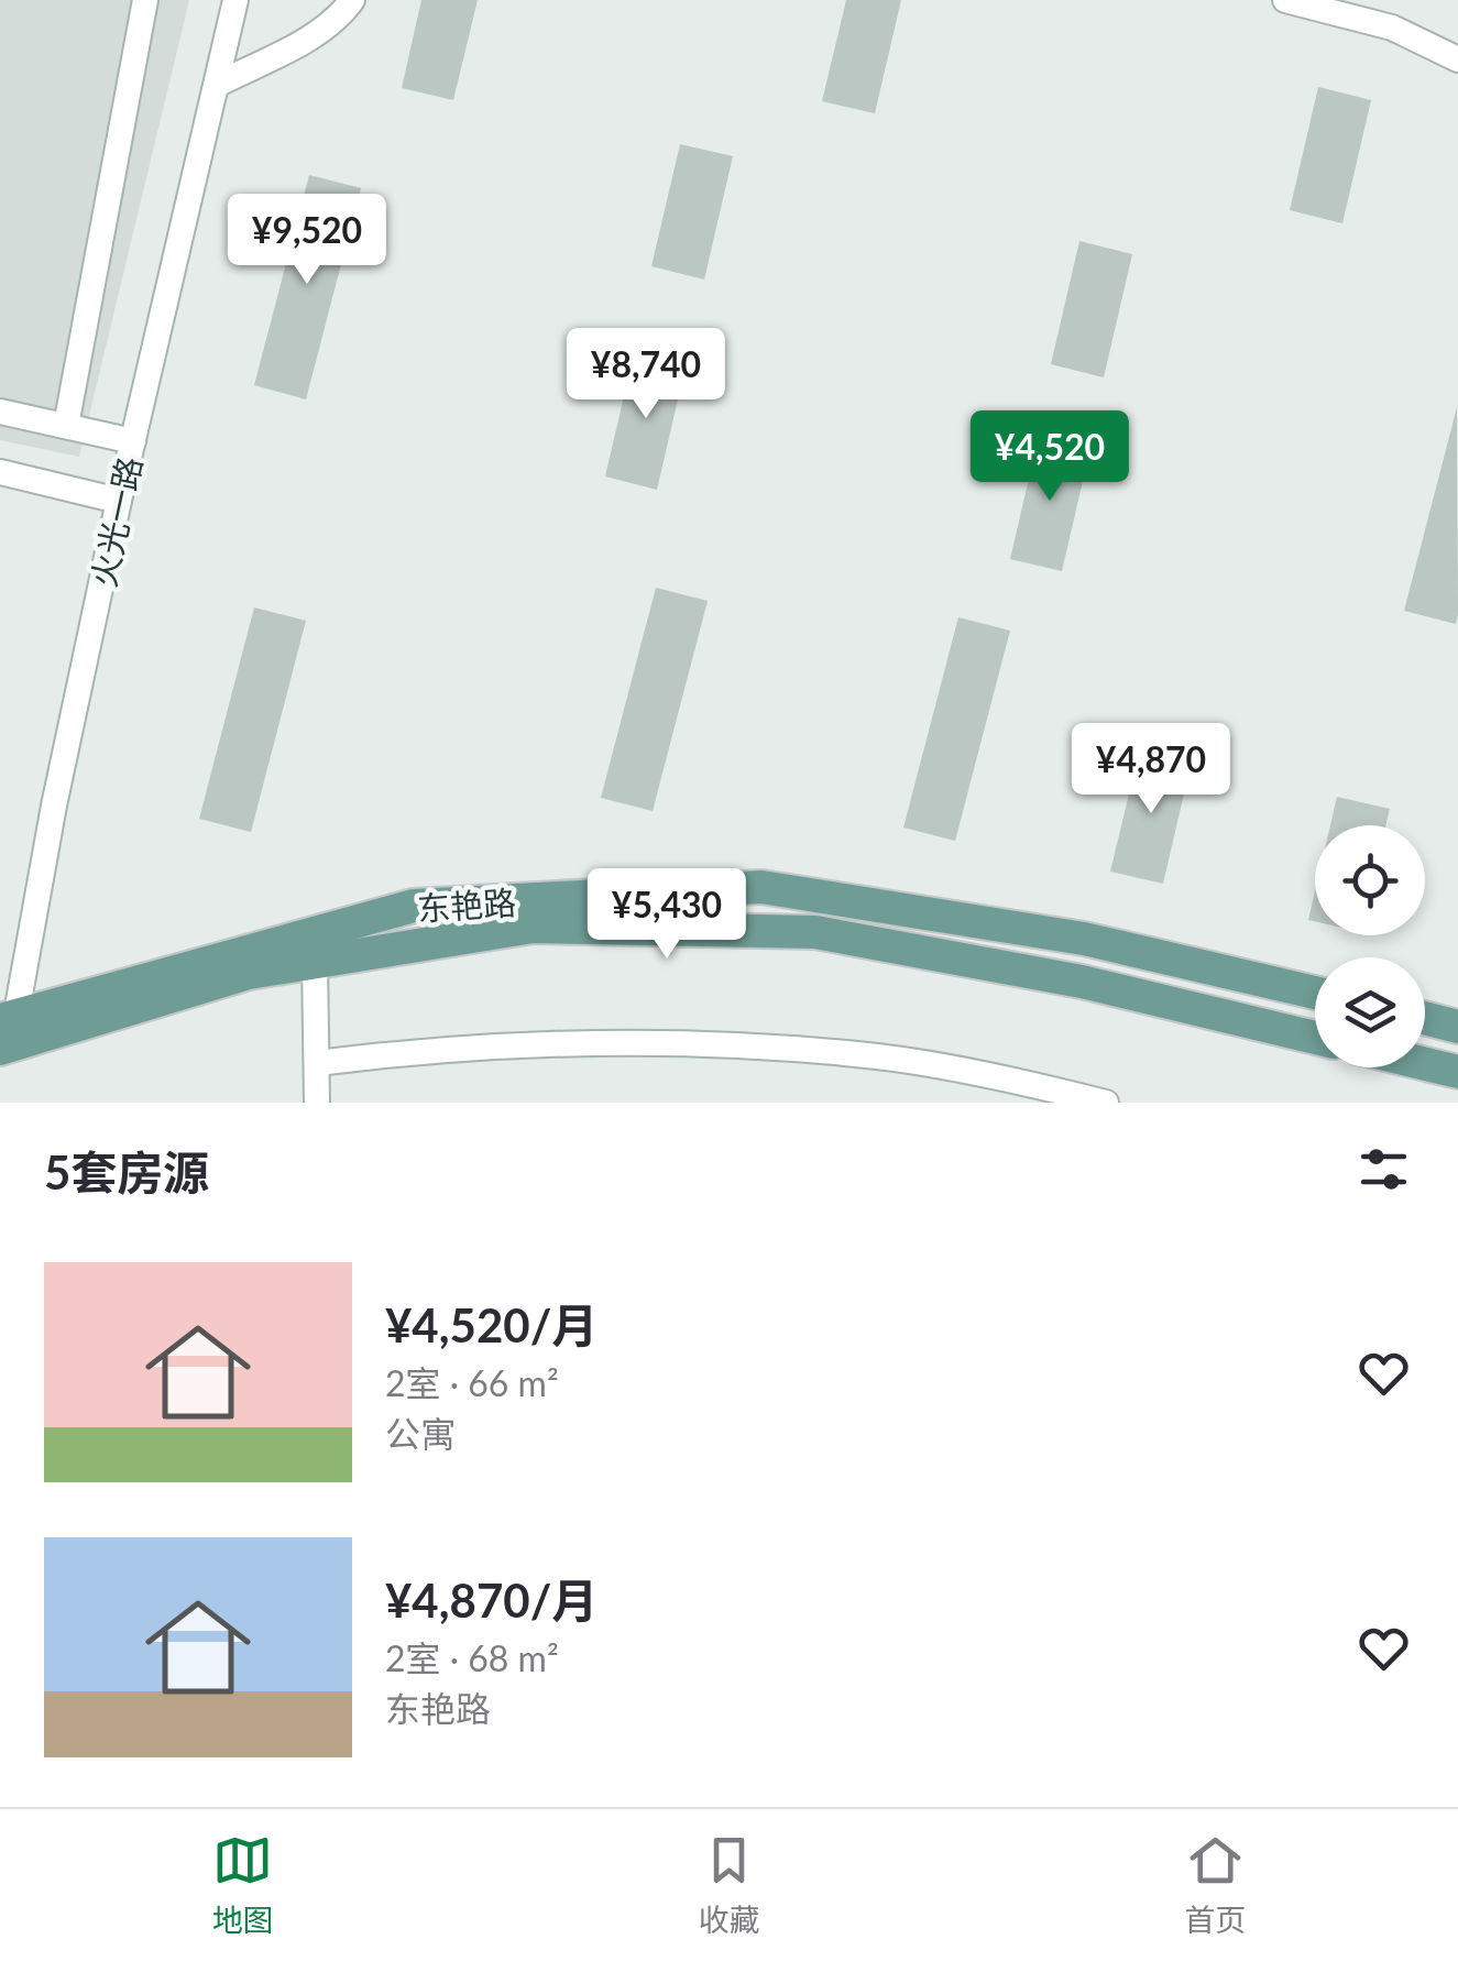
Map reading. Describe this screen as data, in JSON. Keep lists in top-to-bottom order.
{
  "streets": {
    "main road": ["东艳路"],
    "street": ["火光一路"]
  },
  "crossings": [
    ["火光一路", "东艳路"]
  ],
  "page": {
    "price": [
      "¥9,520",
      "¥8,740",
      "¥4,520",
      "¥4,870",
      "¥5,430"
    ],
    "heading": "5套房源",
    "list": [
      {
        "name": "¥4,520/月",
        "note": "2室 · 66 m² · 公寓"
      },
      {
        "name": "¥4,870/月",
        "note": "2室 · 68 m² · 东艳路"
      }
    ],
    "tabs": ["地图", "收藏", "首页"]
  }
}
